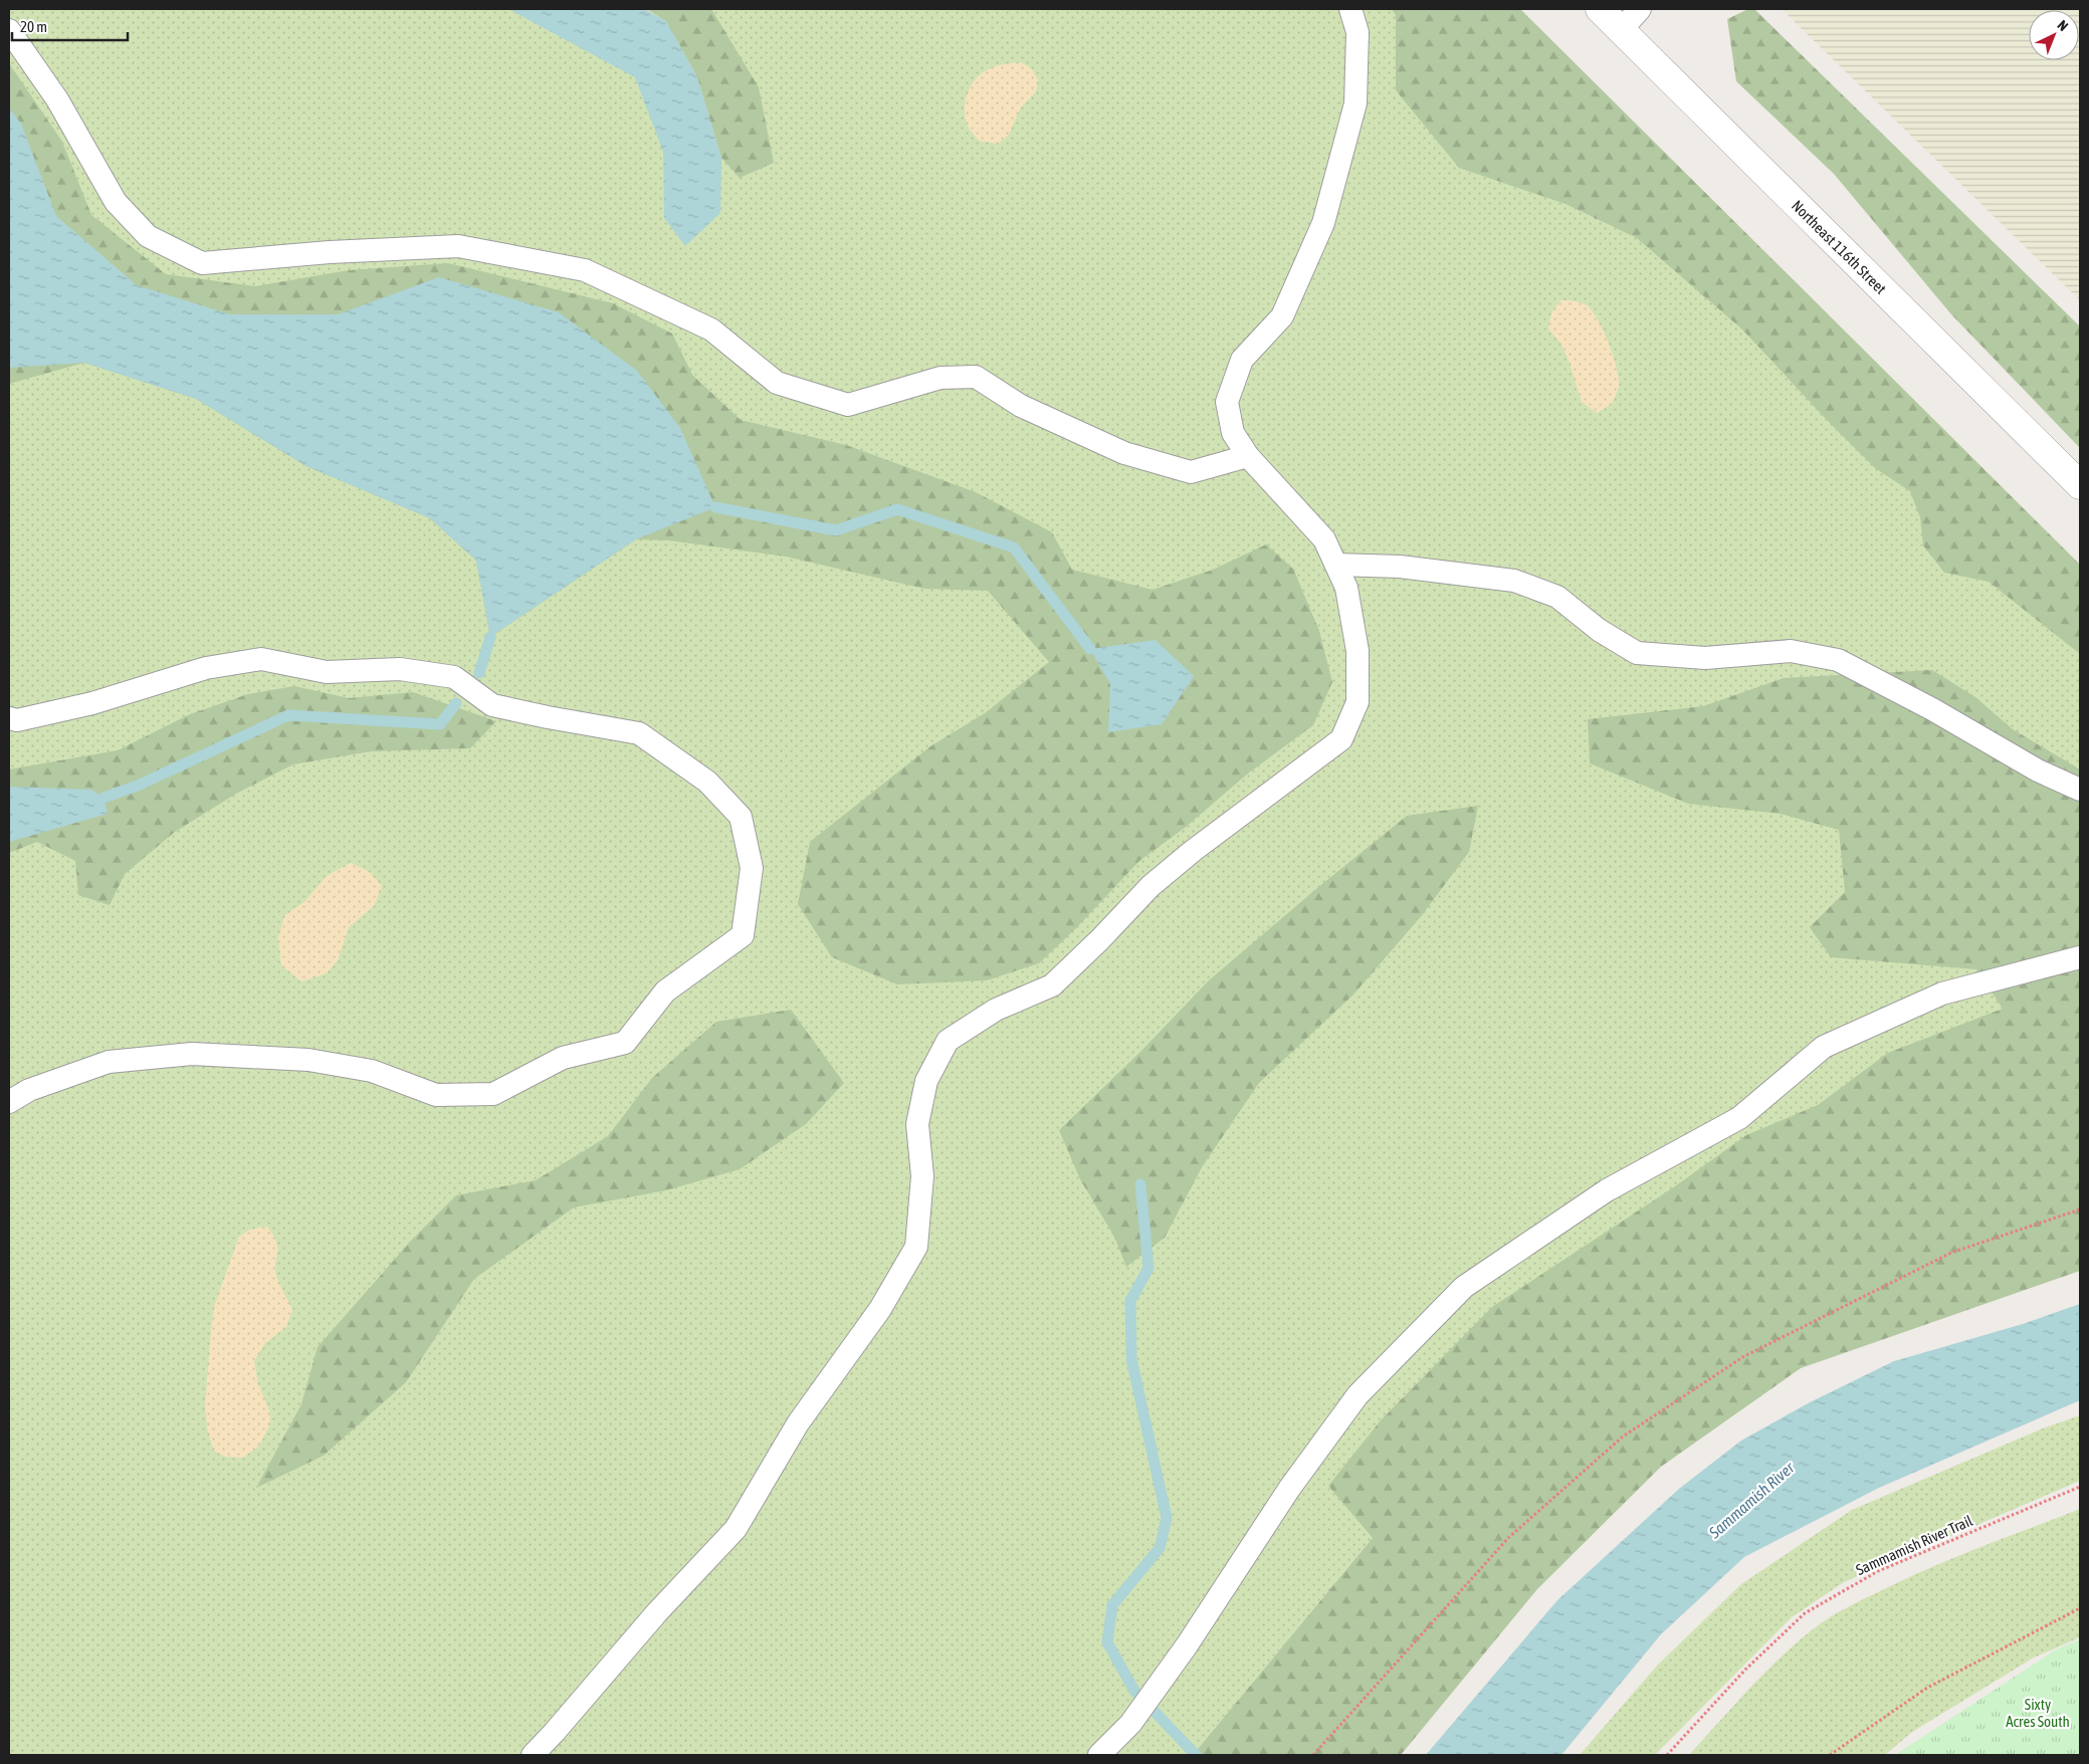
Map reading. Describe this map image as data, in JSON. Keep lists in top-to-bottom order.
{
  "streets": {
    "street": ["Northeast 116th Street"],
    "path": ["Sammamish River Trail"]
  },
  "water": ["Sammamish River"],
  "parks": ["Sixty Acres South"],
  "scale_bar": "20 m",
  "north": "top right"
}
